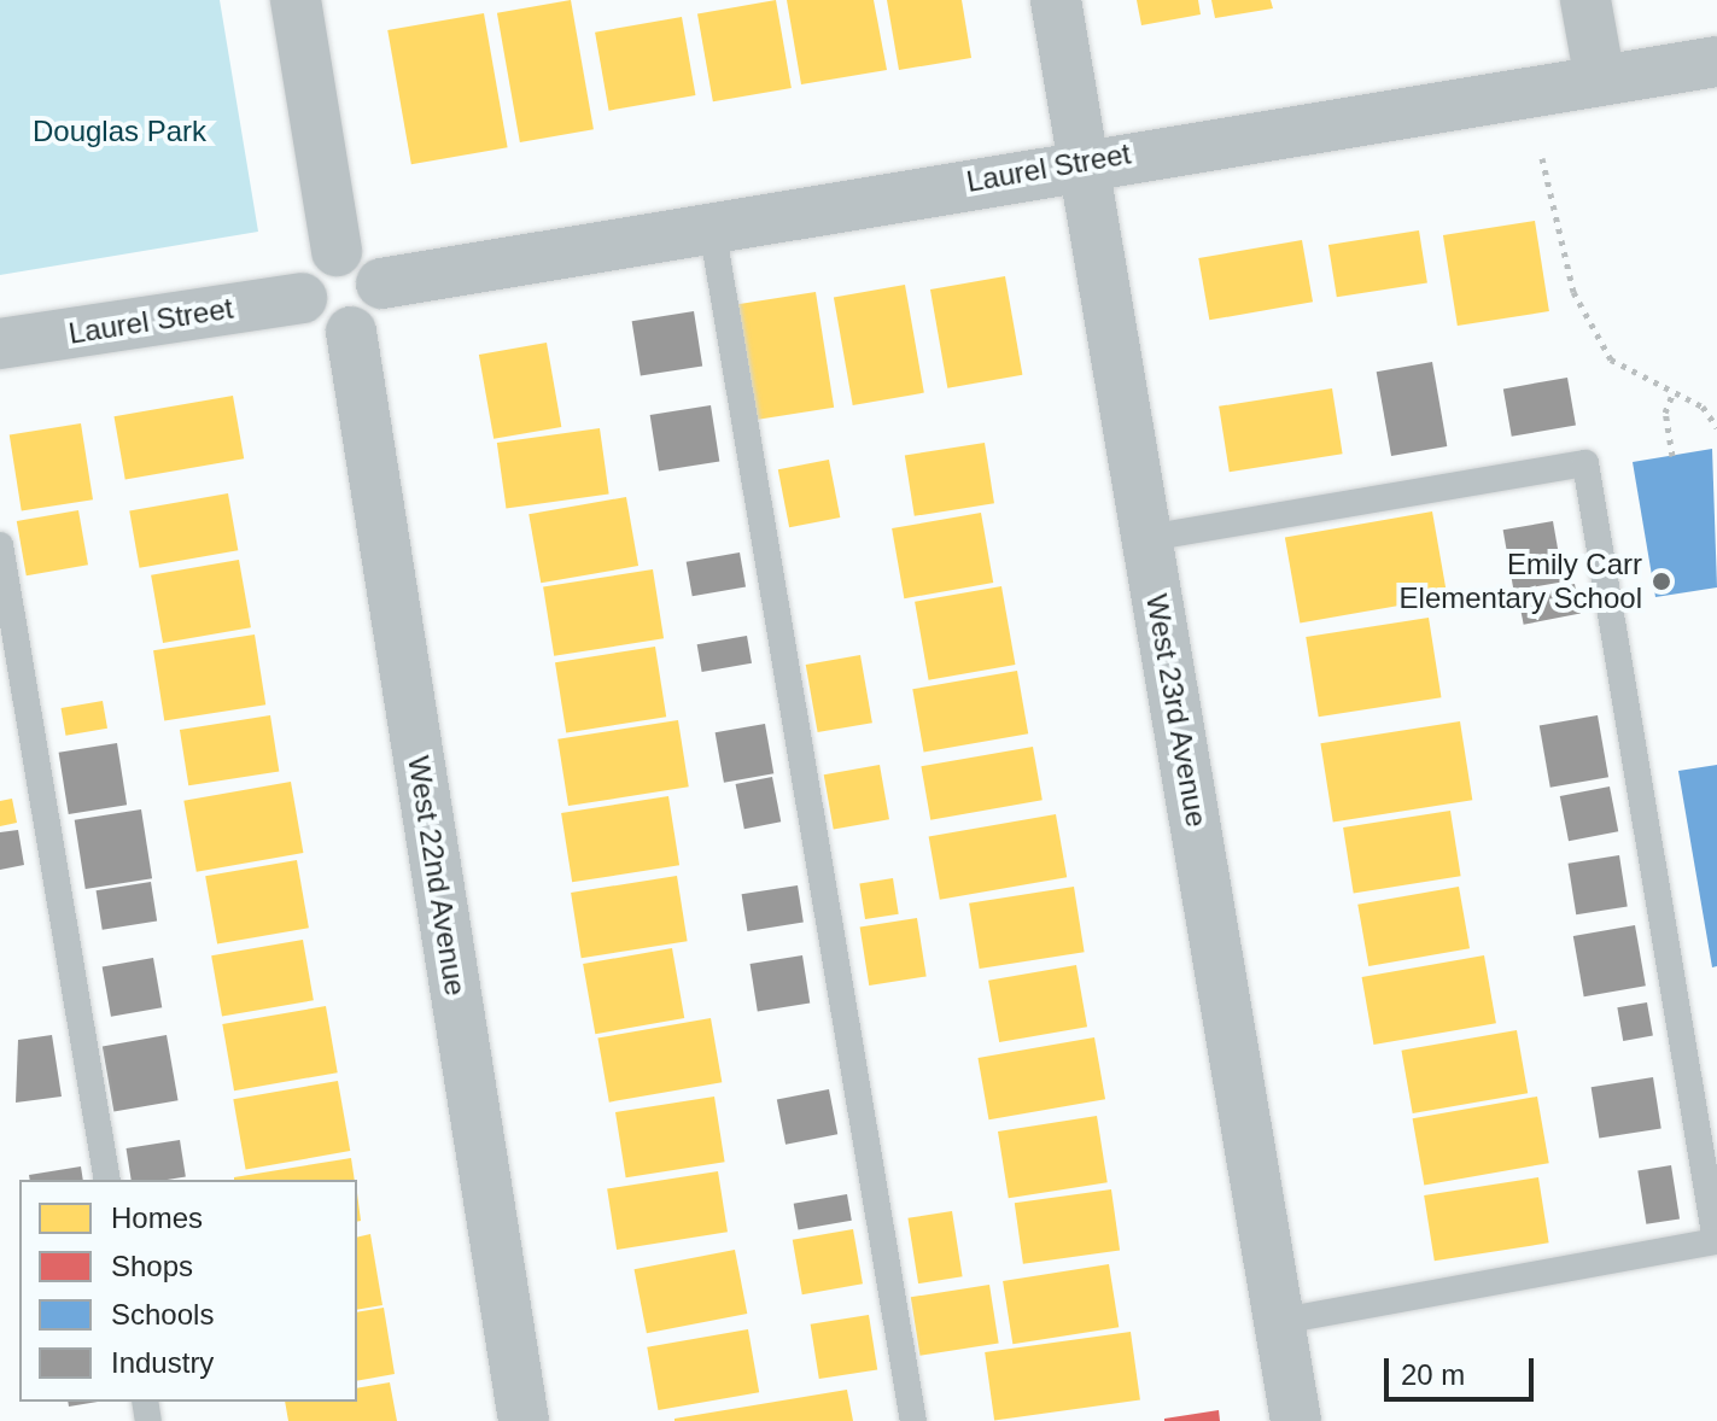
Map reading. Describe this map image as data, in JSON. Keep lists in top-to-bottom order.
{
  "streets": {
    "street": ["Laurel Street", "West 23rd Avenue", "West 22nd Avenue"]
  },
  "crossings": [
    ["Laurel Street", "West 23rd Avenue"],
    ["Laurel Street", "West 22nd Avenue"]
  ],
  "parks": ["Douglas Park"],
  "places": ["Emily Carr Elementary School"],
  "legend": [
    "Homes",
    "Shops",
    "Schools",
    "Industry"
  ],
  "scale_bar": "20 m"
}
